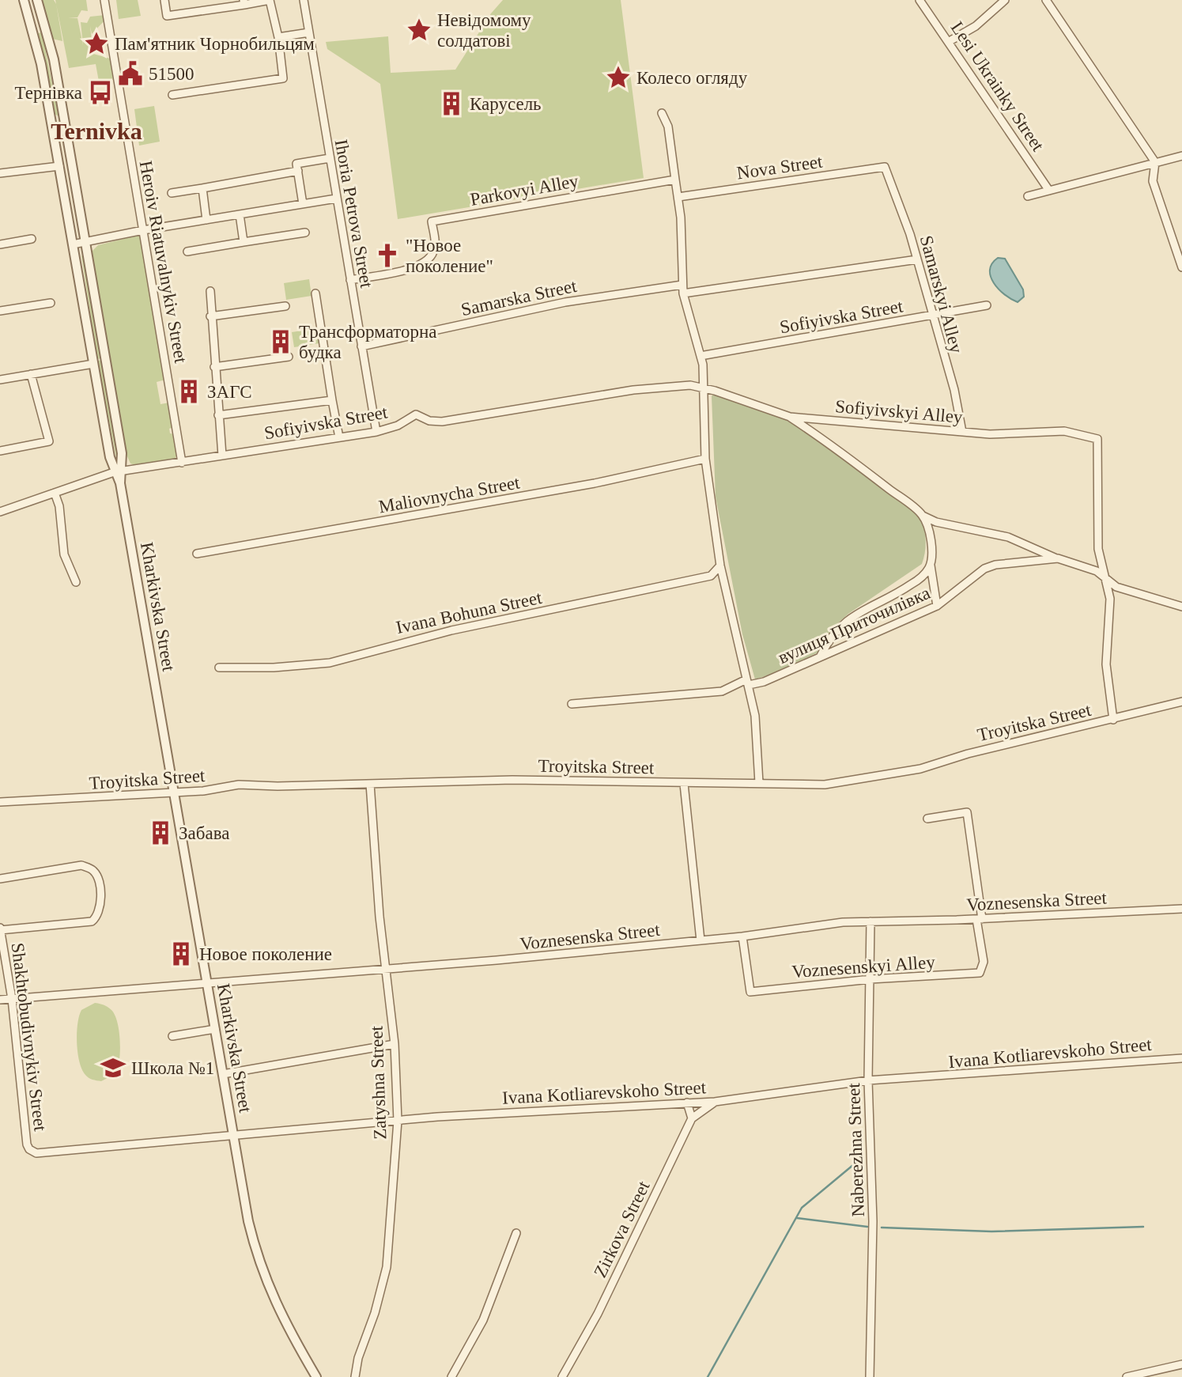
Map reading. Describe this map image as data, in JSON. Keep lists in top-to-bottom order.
{
  "streets": {
    "street": [
      "Lesi Ukrainky Street",
      "Nova Street",
      "Parkovyi Alley",
      "Ihoria Petrova Street",
      "Heroiv Riatuvalnykiv Street",
      "Samarskyi Alley",
      "Samarska Street",
      "Sofiyivska Street",
      "Sofiyivskyi Alley",
      "Maliovnycha Street",
      "Kharkivska Street",
      "Ivana Bohuna Street",
      "вулиця Приточилівка",
      "Troyitska Street",
      "Voznesenska Street",
      "Voznesenskyi Alley",
      "Shakhtobudivnykiv Street",
      "Ivana Kotliarevskoho Street",
      "Zatyshna Street",
      "Naberezhna Street",
      "Zirkova Street"
    ]
  },
  "crossings": [
    ["Nova Street", "Samarskyi Alley"],
    ["Parkovyi Alley", "Ihoria Petrova Street"],
    ["Ihoria Petrova Street", "Samarska Street"],
    ["Ihoria Petrova Street", "Sofiyivska Street"],
    ["Heroiv Riatuvalnykiv Street", "Sofiyivska Street"],
    ["Samarskyi Alley", "Sofiyivska Street"],
    ["Samarskyi Alley", "Sofiyivskyi Alley"],
    ["Sofiyivska Street", "Sofiyivskyi Alley"],
    ["Sofiyivska Street", "Kharkivska Street"],
    ["Sofiyivskyi Alley", "вулиця Приточилівка"],
    ["Kharkivska Street", "Troyitska Street"],
    ["Kharkivska Street", "Voznesenska Street"],
    ["Kharkivska Street", "Ivana Kotliarevskoho Street"],
    ["Troyitska Street", "Zatyshna Street"],
    ["Voznesenska Street", "Voznesenskyi Alley"],
    ["Voznesenska Street", "Shakhtobudivnykiv Street"],
    ["Voznesenska Street", "Zatyshna Street"],
    ["Voznesenska Street", "Naberezhna Street"],
    ["Voznesenskyi Alley", "Naberezhna Street"],
    ["Shakhtobudivnykiv Street", "Ivana Kotliarevskoho Street"],
    ["Ivana Kotliarevskoho Street", "Zatyshna Street"],
    ["Ivana Kotliarevskoho Street", "Naberezhna Street"],
    ["Ivana Kotliarevskoho Street", "Zirkova Street"]
  ],
  "districts": ["Ternivka"],
  "places": {
    "place": ["Невідомому солдатові", "Пам'ятник Чорнобильцям", "Колесо огляду"],
    "public building": ["51500"],
    "bus stop": ["Тернівка"],
    "building": [
      "Карусель",
      "Трансформаторна будка",
      "ЗАГС",
      "Забава",
      "Новое поколение"
    ],
    "church": ["\"Новое поколение\""],
    "school or university": ["Школа №1"]
  }
}
